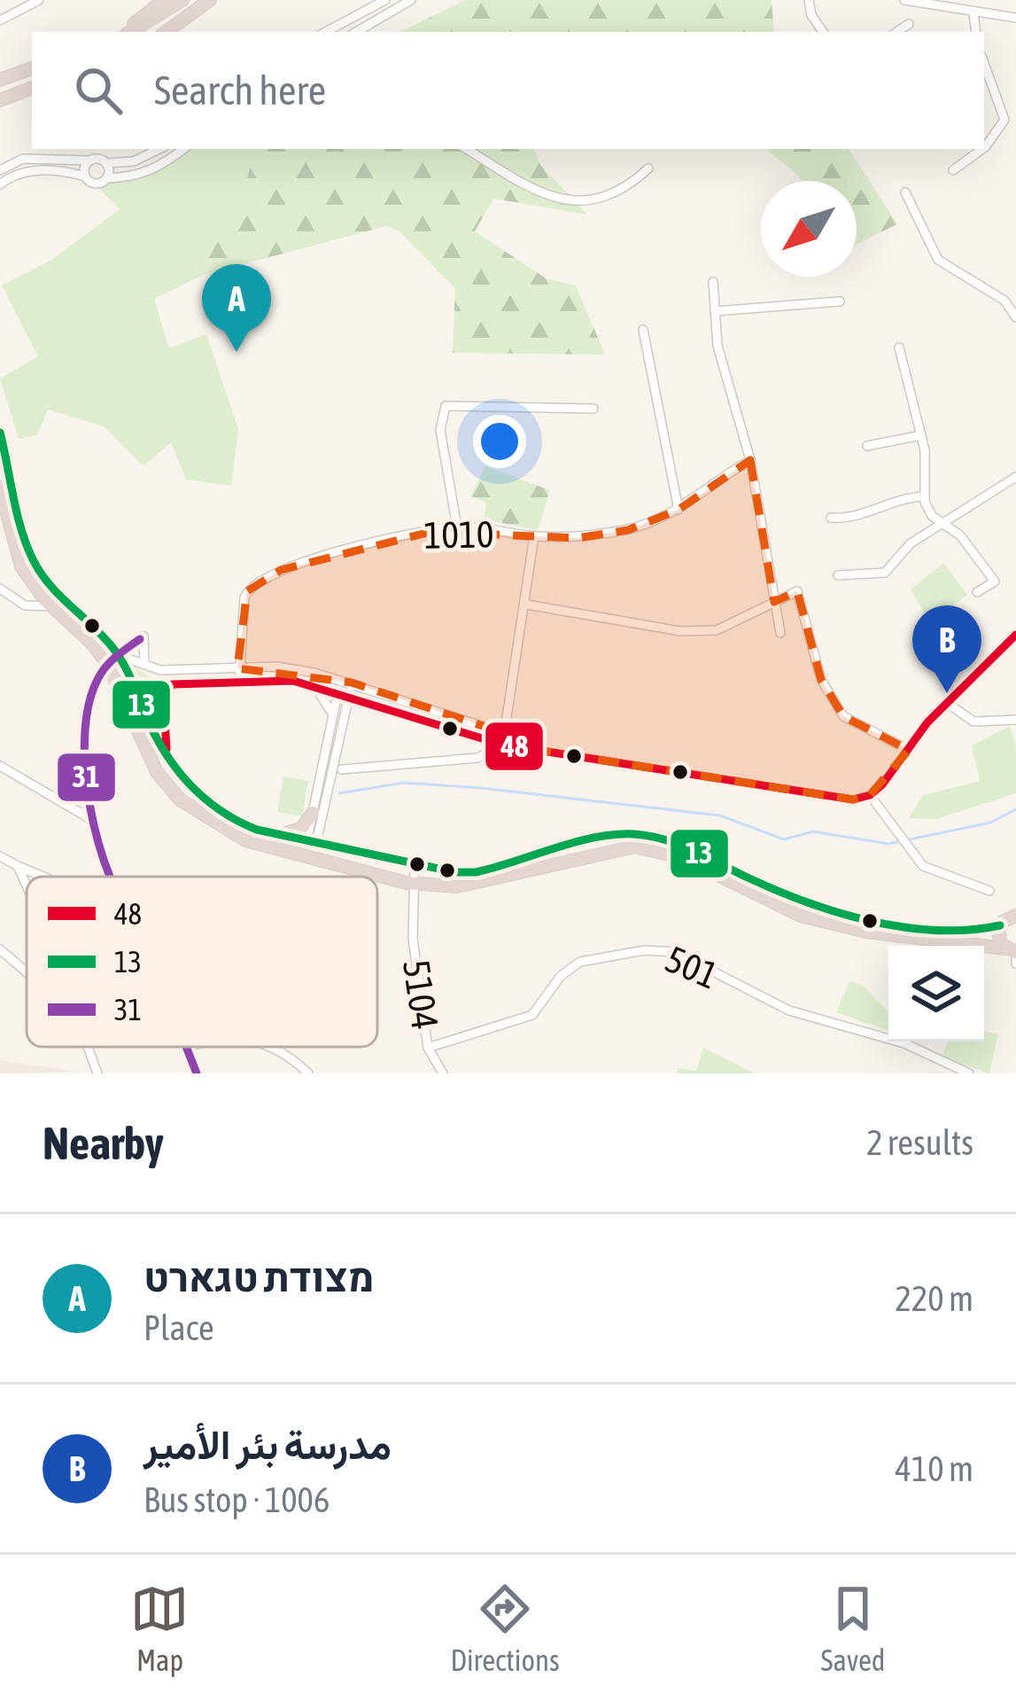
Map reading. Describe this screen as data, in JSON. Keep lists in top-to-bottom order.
{
  "streets": {
    "street": ["1010", "501", "5104"]
  },
  "crossings": [
    ["501", "5104"]
  ],
  "lines": ["transit line 13", "transit line 48", "transit line 31"],
  "legend": ["48", "13", "31"],
  "north": "bottom left",
  "page": {
    "search": "Search here",
    "pins": ["A", "B"],
    "heading": ["Nearby", "2 results"],
    "list": [
      {
        "mark": "A",
        "name": "מצודת טגארט",
        "note": "Place",
        "value": "220 m"
      },
      {
        "mark": "B",
        "name": "مدرسة بئر الأمير",
        "note": "Bus stop · 1006",
        "value": "410 m"
      }
    ],
    "nav": ["Map", "Directions", "Saved"]
  }
}
